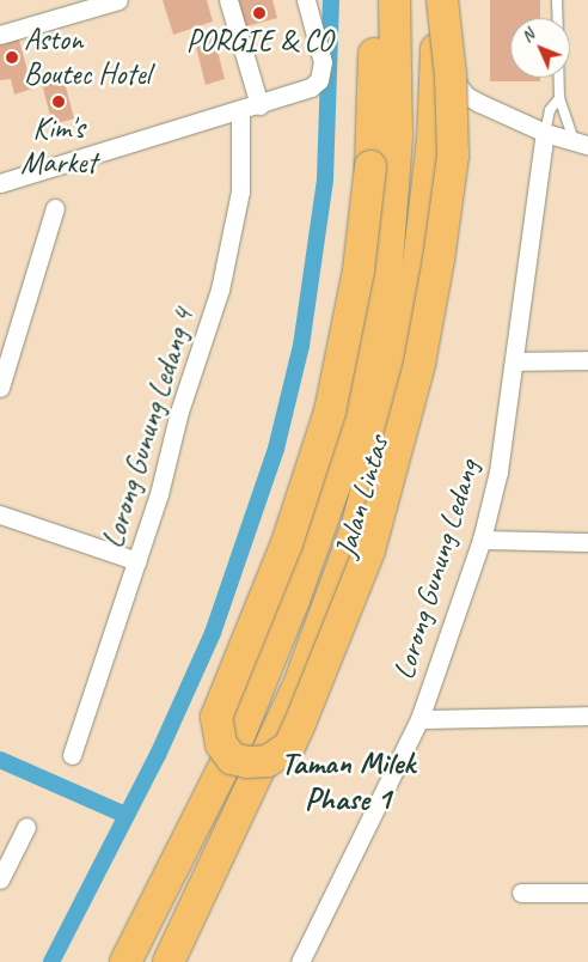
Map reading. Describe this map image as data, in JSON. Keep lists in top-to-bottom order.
{
  "streets": {
    "highway": ["Jalan Lintas"],
    "street": ["Lorong Gunung Ledang 4", "Lorong Gunung Ledang"]
  },
  "districts": ["Taman Milek Phase 1"],
  "places": ["PORGIE & CO", "Aston Boutec Hotel", "Kim's Market"],
  "north": "top left"
}
